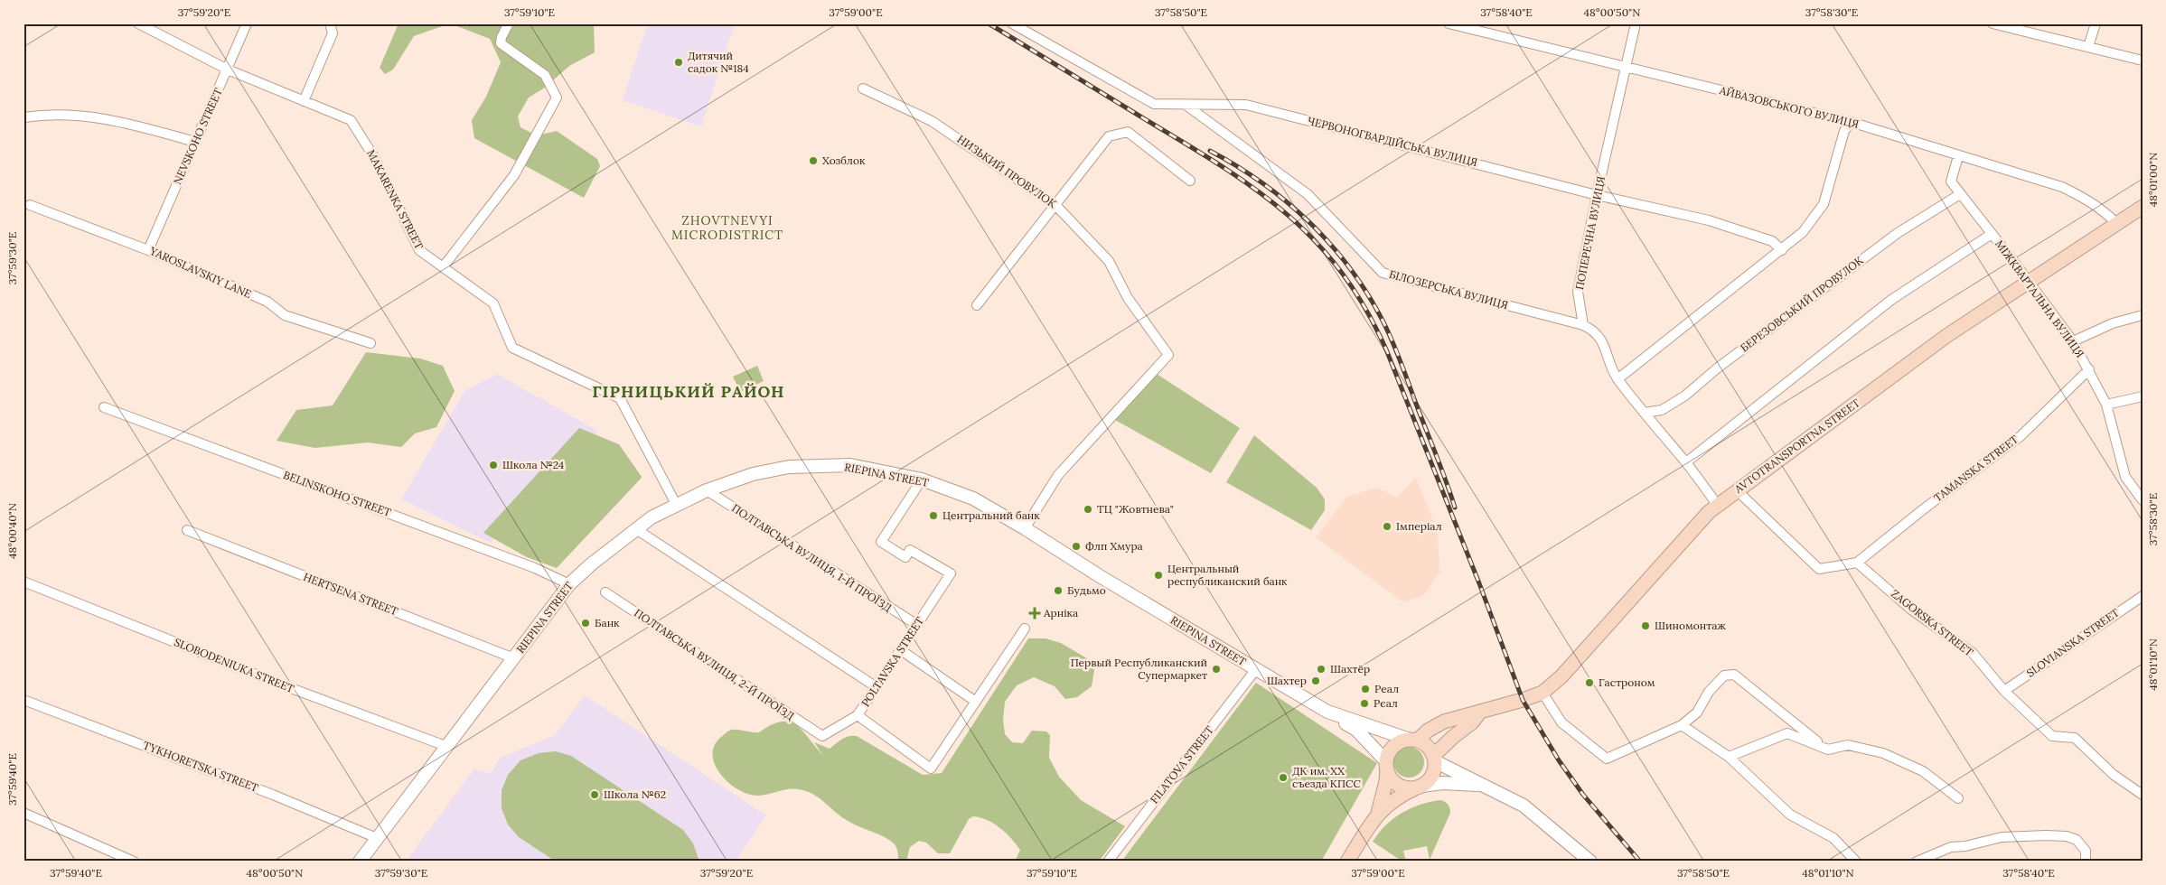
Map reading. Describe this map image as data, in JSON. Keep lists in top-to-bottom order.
{
  "streets": {
    "main road": ["AVTOTRANSPORTNA STREET"],
    "street": [
      "АЙВАЗОВСЬКОГО ВУЛИЦЯ",
      "NEVSKOHO STREET",
      "ЧЕРВОНОГВАРДІЙСЬКА ВУЛИЦЯ",
      "НИЗЬКИЙ ПРОВУЛОК",
      "MAKARENKA STREET",
      "ПОПЕРЕЧНА ВУЛИЦЯ",
      "YAROSLAVSKIY LANE",
      "БІЛОЗЕРСЬКА ВУЛИЦЯ",
      "МІЖКВАРТАЛЬНА ВУЛИЦЯ",
      "БЕРЕЗОВСЬКИЙ ПРОВУЛОК",
      "TAMANSKA STREET",
      "RIEPINA STREET",
      "BELINSKOHO STREET",
      "ПОЛТАВСЬКА ВУЛИЦЯ, 1-Й ПРОЇЗД",
      "HERTSENA STREET",
      "ZAGORSKA STREET",
      "SLOVIANSKA STREET",
      "POLTAVSKA STREET",
      "ПОЛТАВСЬКА ВУЛИЦЯ, 2-Й ПРОЇЗД",
      "SLOBODENIUKA STREET",
      "FILATOVA STREET",
      "TYKHORETSKA STREET"
    ]
  },
  "crossings": [
    ["АЙВАЗОВСЬКОГО ВУЛИЦЯ", "ПОПЕРЕЧНА ВУЛИЦЯ"],
    ["АЙВАЗОВСЬКОГО ВУЛИЦЯ", "МІЖКВАРТАЛЬНА ВУЛИЦЯ"],
    ["АЙВАЗОВСЬКОГО ВУЛИЦЯ", "AVTOTRANSPORTNA STREET"],
    ["NEVSKOHO STREET", "MAKARENKA STREET"],
    ["NEVSKOHO STREET", "YAROSLAVSKIY LANE"],
    ["ЧЕРВОНОГВАРДІЙСЬКА ВУЛИЦЯ", "ПОПЕРЕЧНА ВУЛИЦЯ"],
    ["ЧЕРВОНОГВАРДІЙСЬКА ВУЛИЦЯ", "БІЛОЗЕРСЬКА ВУЛИЦЯ"],
    ["НИЗЬКИЙ ПРОВУЛОК", "RIEPINA STREET"],
    ["MAKARENKA STREET", "RIEPINA STREET"],
    ["ПОПЕРЕЧНА ВУЛИЦЯ", "БІЛОЗЕРСЬКА ВУЛИЦЯ"],
    ["МІЖКВАРТАЛЬНА ВУЛИЦЯ", "БЕРЕЗОВСЬКИЙ ПРОВУЛОК"],
    ["МІЖКВАРТАЛЬНА ВУЛИЦЯ", "AVTOTRANSPORTNA STREET"],
    ["МІЖКВАРТАЛЬНА ВУЛИЦЯ", "TAMANSKA STREET"],
    ["AVTOTRANSPORTNA STREET", "RIEPINA STREET"],
    ["TAMANSKA STREET", "ZAGORSKA STREET"],
    ["RIEPINA STREET", "BELINSKOHO STREET"],
    ["RIEPINA STREET", "ПОЛТАВСЬКА ВУЛИЦЯ, 1-Й ПРОЇЗД"],
    ["RIEPINA STREET", "HERTSENA STREET"],
    ["RIEPINA STREET", "POLTAVSKA STREET"],
    ["RIEPINA STREET", "SLOBODENIUKA STREET"],
    ["RIEPINA STREET", "FILATOVA STREET"],
    ["RIEPINA STREET", "TYKHORETSKA STREET"],
    ["ПОЛТАВСЬКА ВУЛИЦЯ, 1-Й ПРОЇЗД", "POLTAVSKA STREET"],
    ["ZAGORSKA STREET", "SLOVIANSKA STREET"],
    ["POLTAVSKA STREET", "ПОЛТАВСЬКА ВУЛИЦЯ, 2-Й ПРОЇЗД"]
  ],
  "districts": ["ZHOVTNEVYI MICRODISTRICT", "ГІРНИЦЬКИЙ РАЙОН"],
  "places": {
    "other": [
      "Дитячий садок №184",
      "Хозблок",
      "Школа №24",
      "ТЦ \"Жовтнева\"",
      "Центральний банк",
      "Імперіал",
      "Флп Хмура",
      "Центральный республиканский банк",
      "Будьмо",
      "Банк",
      "Шиномонтаж",
      "Первый Республиканский Супермаркет",
      "Шахтёр",
      "Шахтер",
      "Гастроном",
      "Реал",
      "Рєал",
      "ДК им. XX съезда КПСС",
      "Школа №62"
    ],
    "health": ["Арніка"]
  },
  "coordinates": [
    "37°59'20\"E",
    "37°59'10\"E",
    "37°59'00\"E",
    "37°58'50\"E",
    "37°58'40\"E",
    "48°00'50\"N",
    "37°58'30\"E",
    "48°01'00\"N",
    "37°59'30\"E",
    "48°00'40\"N",
    "48°01'10\"N",
    "37°59'40\"E"
  ]
}
